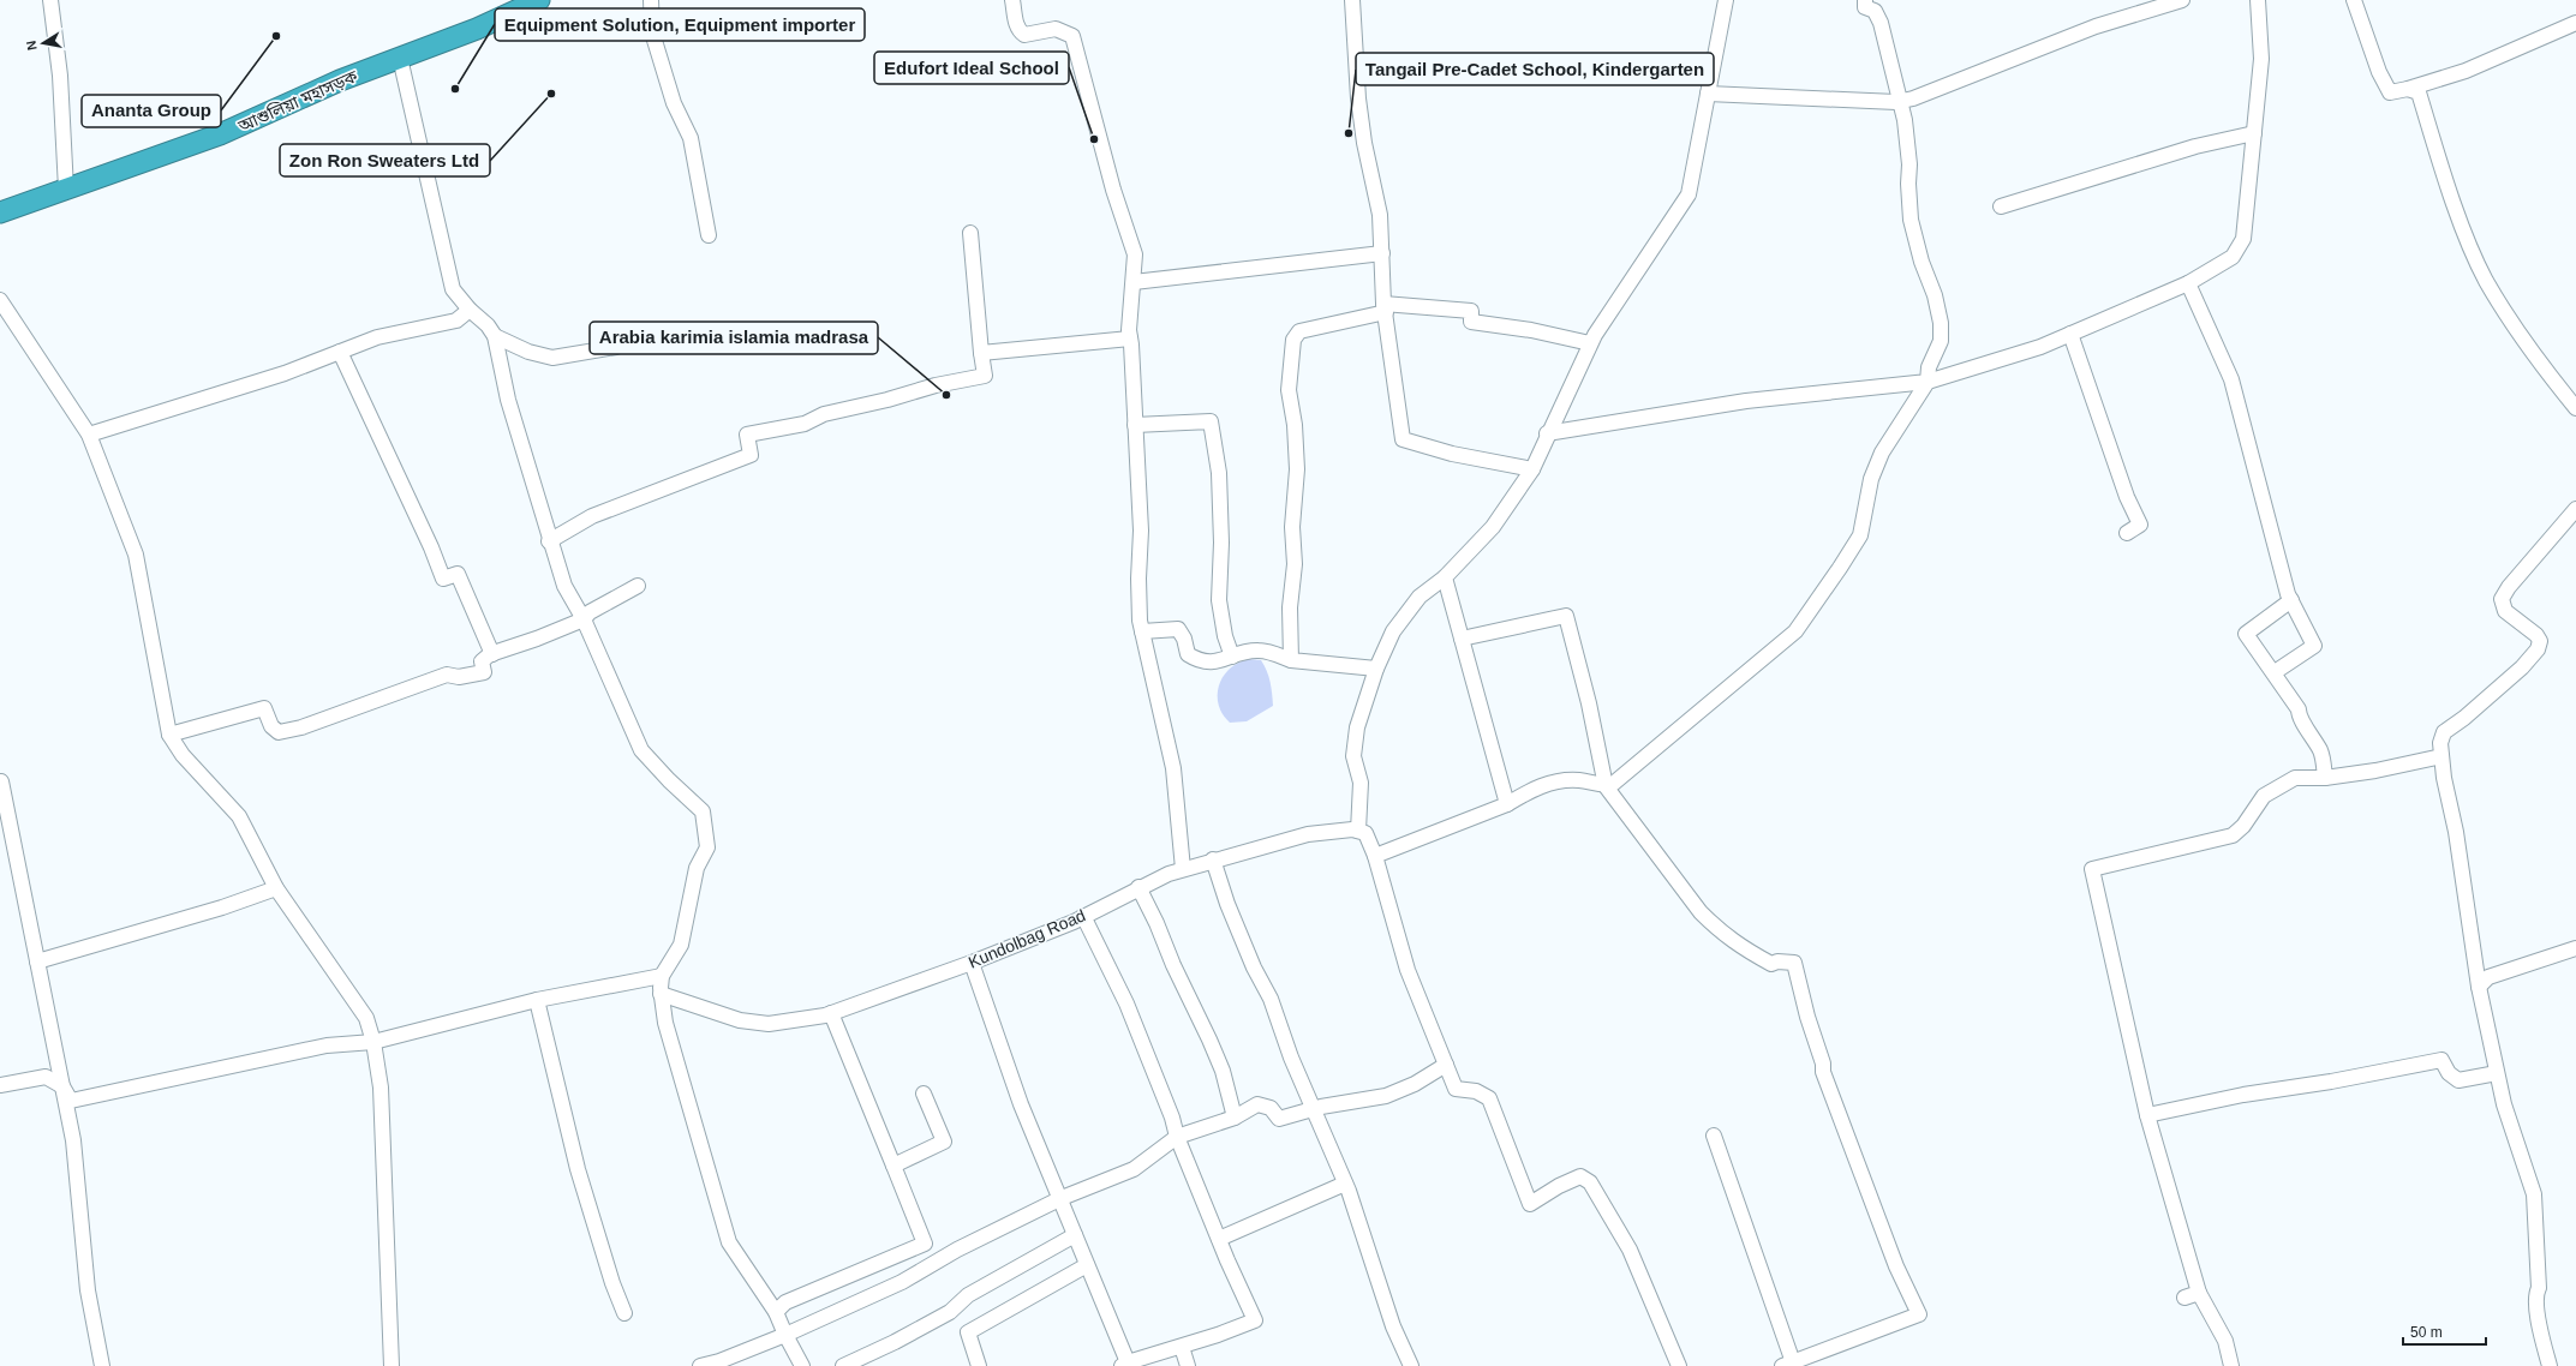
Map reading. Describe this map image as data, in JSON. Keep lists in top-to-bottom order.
{
  "streets": {
    "highway": ["আশুলিয়া মহাসড়ক"],
    "street": ["Kundolbag Road"]
  },
  "places": [
    "Ananta Group",
    "Equipment Solution, Equipment importer",
    "Zon Ron Sweaters Ltd",
    "Tangail Pre-Cadet School, Kindergarten",
    "Edufort Ideal School",
    "Arabia karimia islamia madrasa"
  ],
  "scale_bar": "50 m",
  "north": "left"
}
